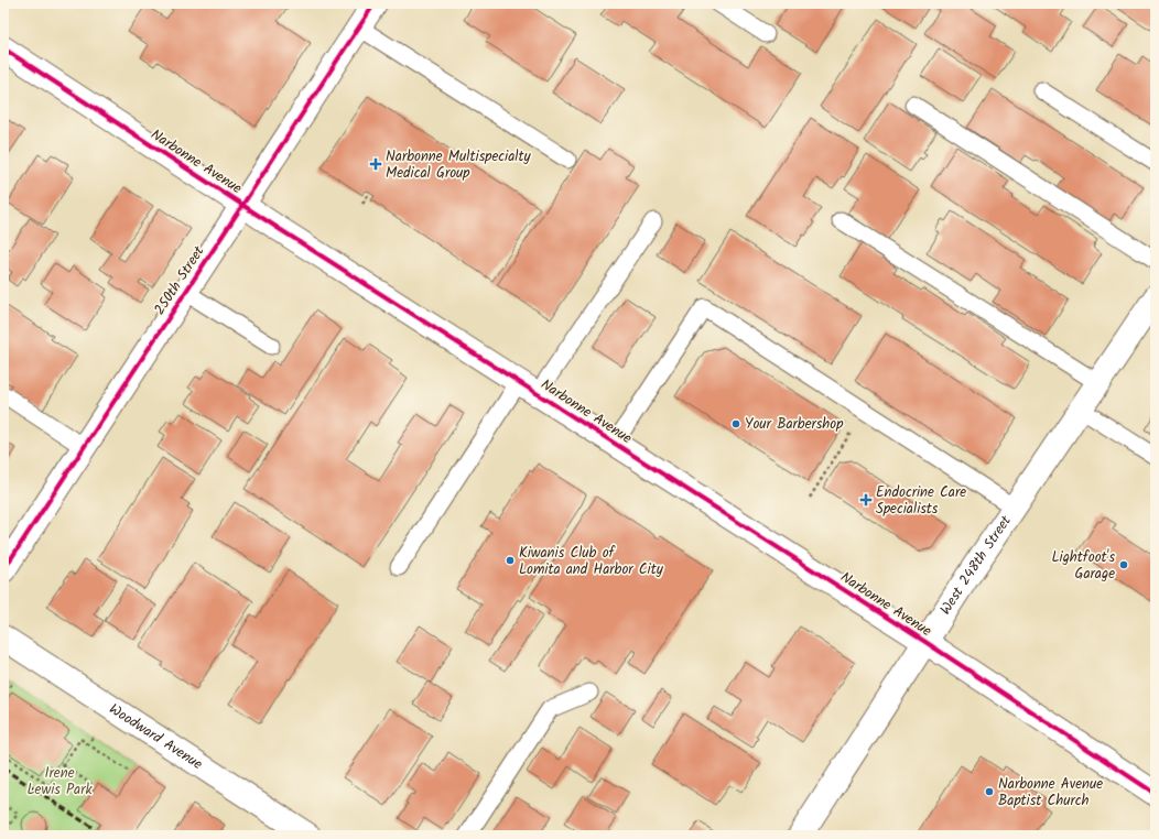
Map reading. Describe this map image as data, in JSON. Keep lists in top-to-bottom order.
{
  "streets": {
    "street": [
      "Narbonne Avenue",
      "250th Street",
      "West 248th Street",
      "Woodward Avenue"
    ]
  },
  "crossings": [
    ["Narbonne Avenue", "250th Street"],
    ["Narbonne Avenue", "West 248th Street"]
  ],
  "parks": ["Irene Lewis Park"],
  "places": {
    "health": ["Narbonne Multispecialty Medical Group", "Endocrine Care Specialists"],
    "other": [
      "Your Barbershop",
      "Kiwanis Club of Lomita and Harbor City",
      "Lightfoot's Garage",
      "Narbonne Avenue Baptist Church"
    ]
  }
}
